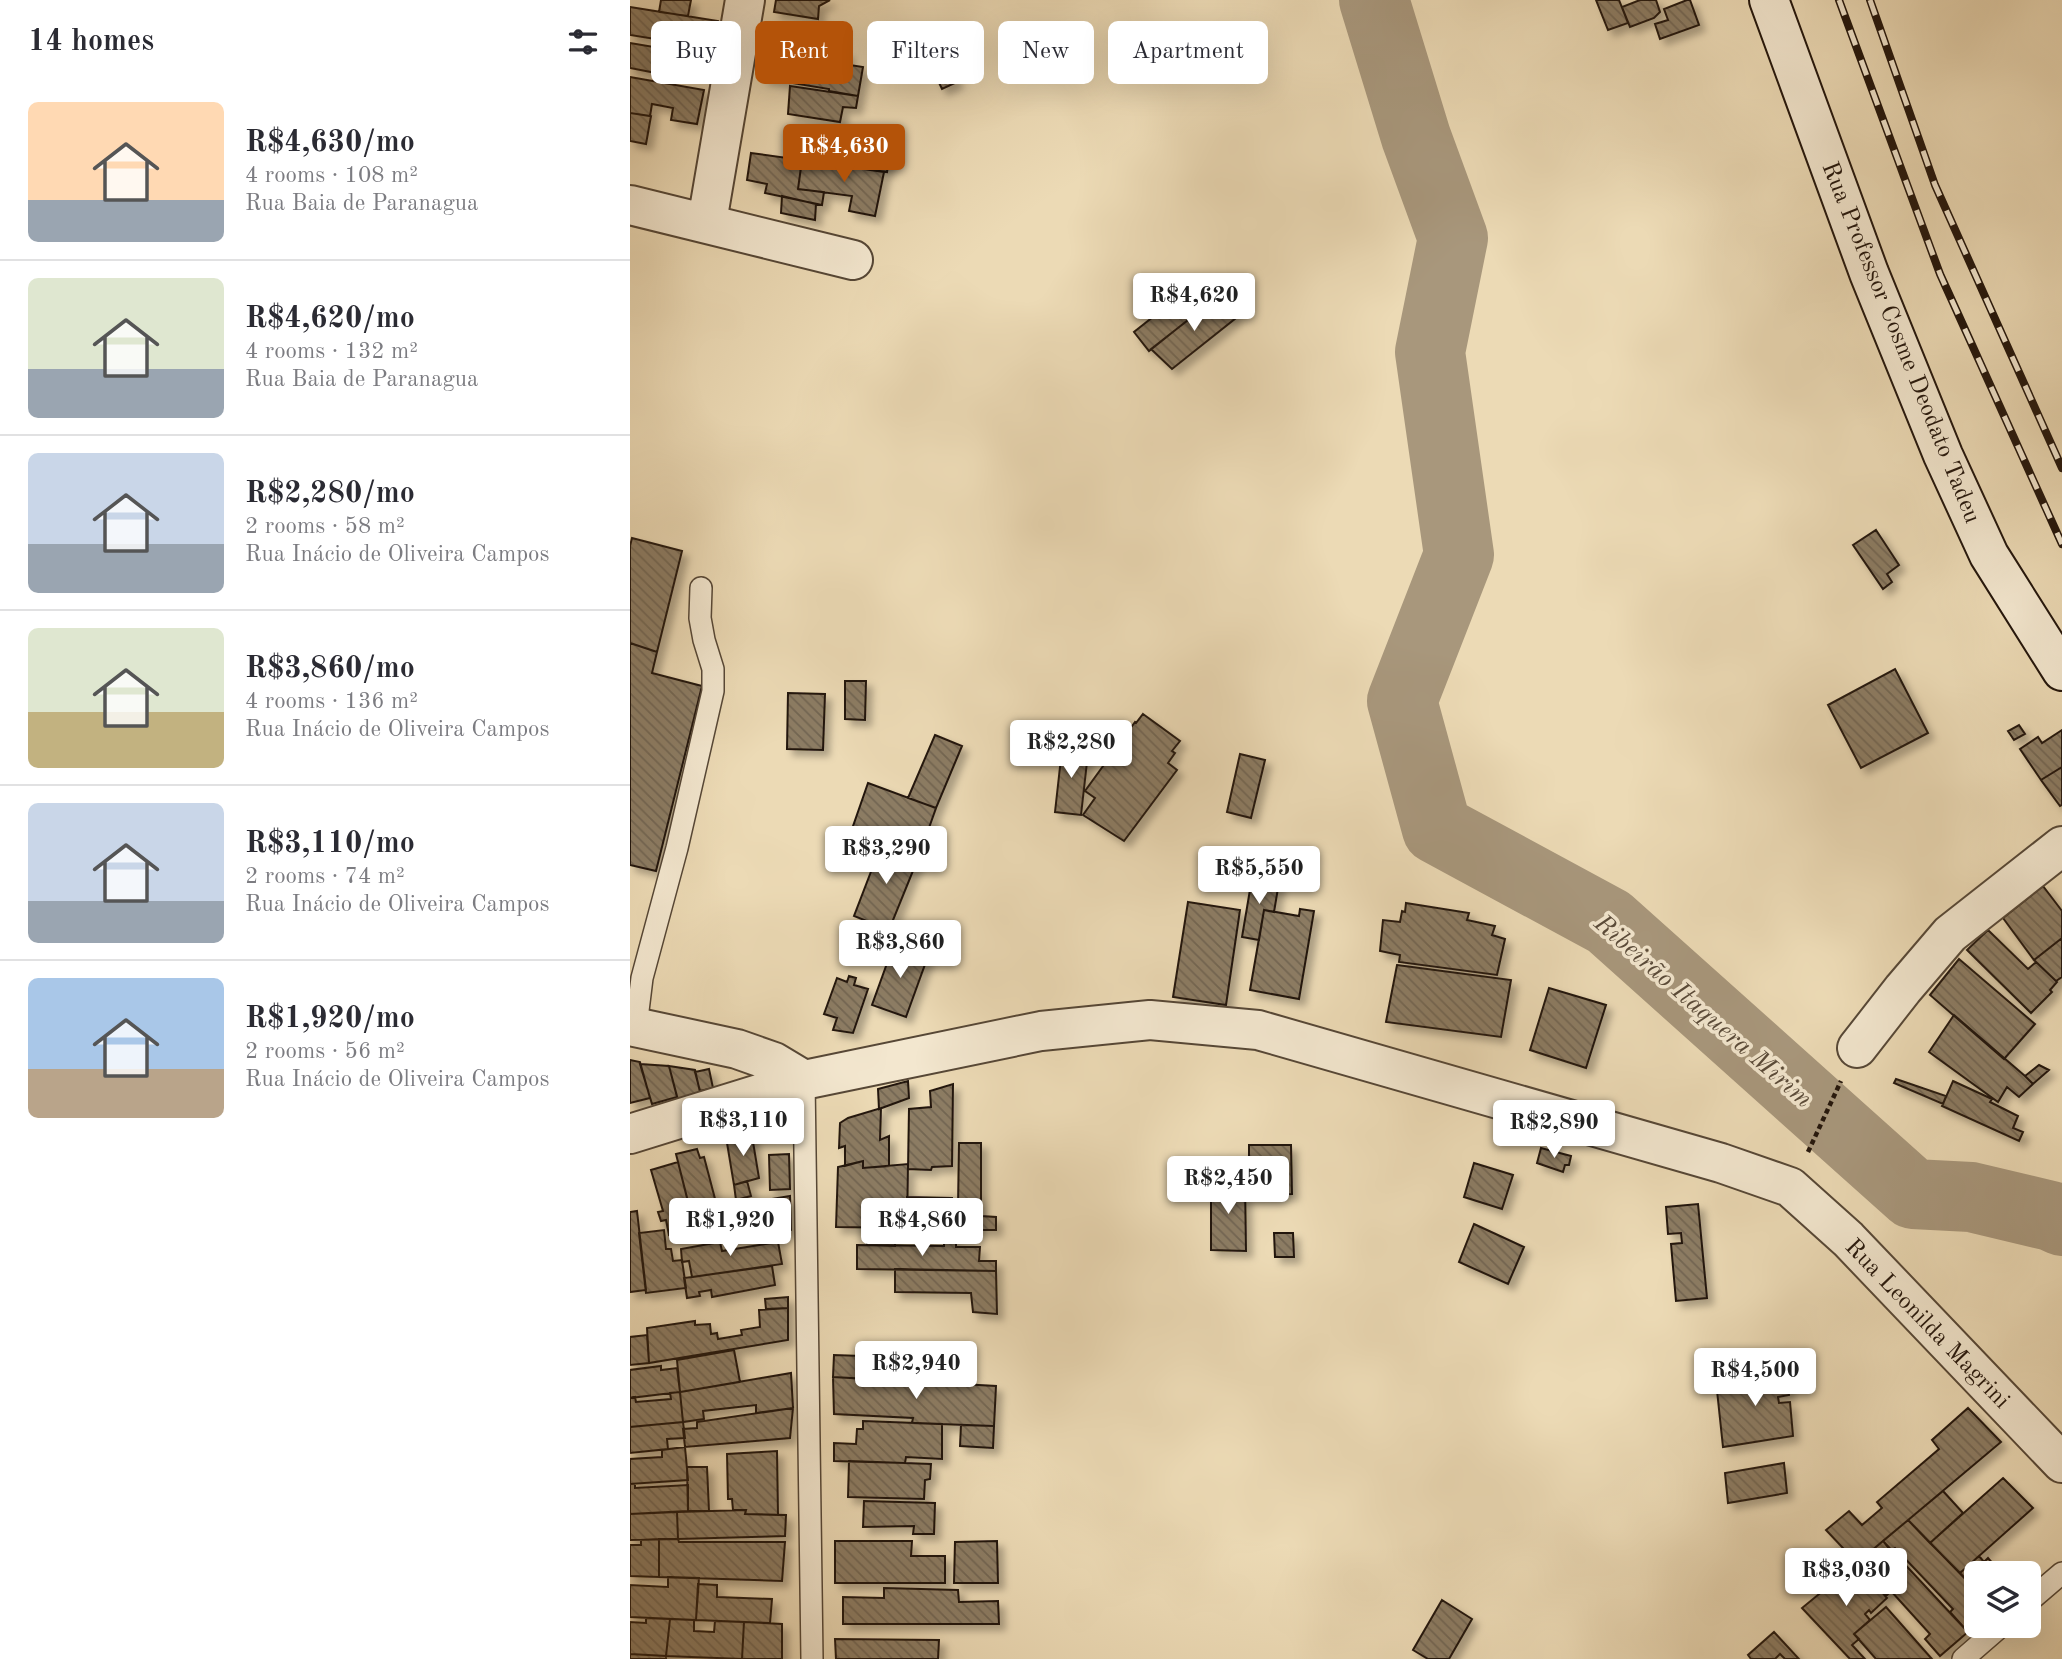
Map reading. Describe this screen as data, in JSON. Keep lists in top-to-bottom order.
{
  "streets": {
    "street": ["Rua Professor Cosme Deodato Tadeu", "Rua Leonilda Magrini"]
  },
  "water": ["Ribeirão Itaquera Mirim"],
  "page": {
    "heading": "14 homes",
    "chip": [
      "Buy",
      "Rent",
      "Filters",
      "New",
      "Apartment"
    ],
    "list": [
      {
        "name": "R$4,630/mo",
        "note": "4 rooms · 108 m² · Rua Baia de Paranagua"
      },
      {
        "name": "R$4,620/mo",
        "note": "4 rooms · 132 m² · Rua Baia de Paranagua"
      },
      {
        "name": "R$2,280/mo",
        "note": "2 rooms · 58 m² · Rua Inácio de Oliveira Campos"
      },
      {
        "name": "R$3,860/mo",
        "note": "4 rooms · 136 m² · Rua Inácio de Oliveira Campos"
      },
      {
        "name": "R$3,110/mo",
        "note": "2 rooms · 74 m² · Rua Inácio de Oliveira Campos"
      },
      {
        "name": "R$1,920/mo",
        "note": "2 rooms · 56 m² · Rua Inácio de Oliveira Campos"
      }
    ],
    "price": [
      "R$4,630",
      "R$4,620",
      "R$2,280",
      "R$3,290",
      "R$5,550",
      "R$3,860",
      "R$3,110",
      "R$2,890",
      "R$2,450",
      "R$1,920",
      "R$4,860",
      "R$2,940",
      "R$4,500",
      "R$3,030"
    ]
  }
}
